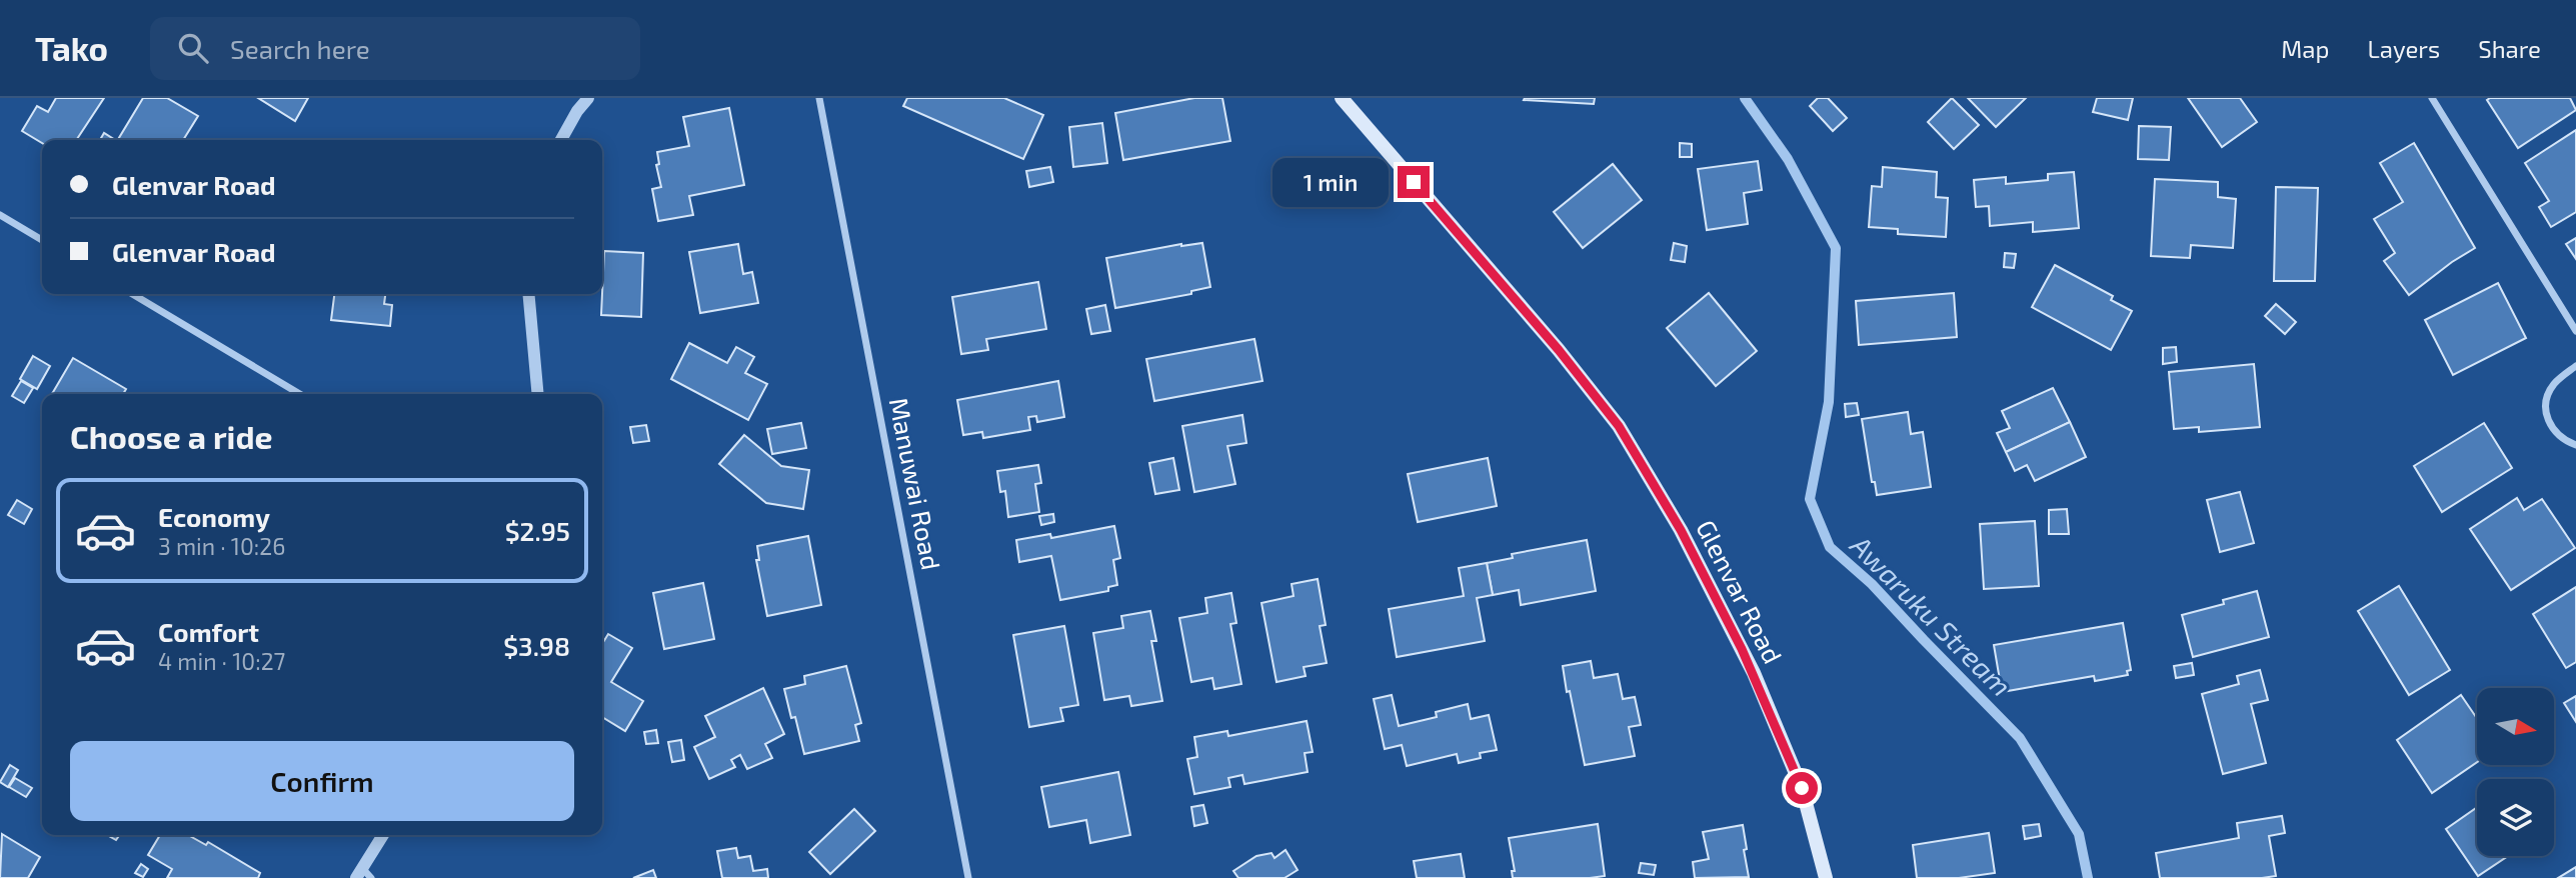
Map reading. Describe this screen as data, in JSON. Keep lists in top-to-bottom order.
{
  "streets": {
    "main road": ["Glenvar Road"],
    "street": ["Manuwai Road"]
  },
  "water": ["Awaruku Stream"],
  "north": "right",
  "page": {
    "header": "Tako",
    "search": "Search here",
    "nav": ["Map", "Layers", "Share"],
    "banner": ["Glenvar Road", "Glenvar Road"],
    "bubble": "1 min",
    "heading": "Choose a ride",
    "list": [
      {
        "name": "Economy",
        "note": "3 min · 10:26",
        "value": "$2.95"
      },
      {
        "name": "Comfort",
        "note": "4 min · 10:27",
        "value": "$3.98"
      }
    ],
    "buttons": "Confirm"
  }
}
